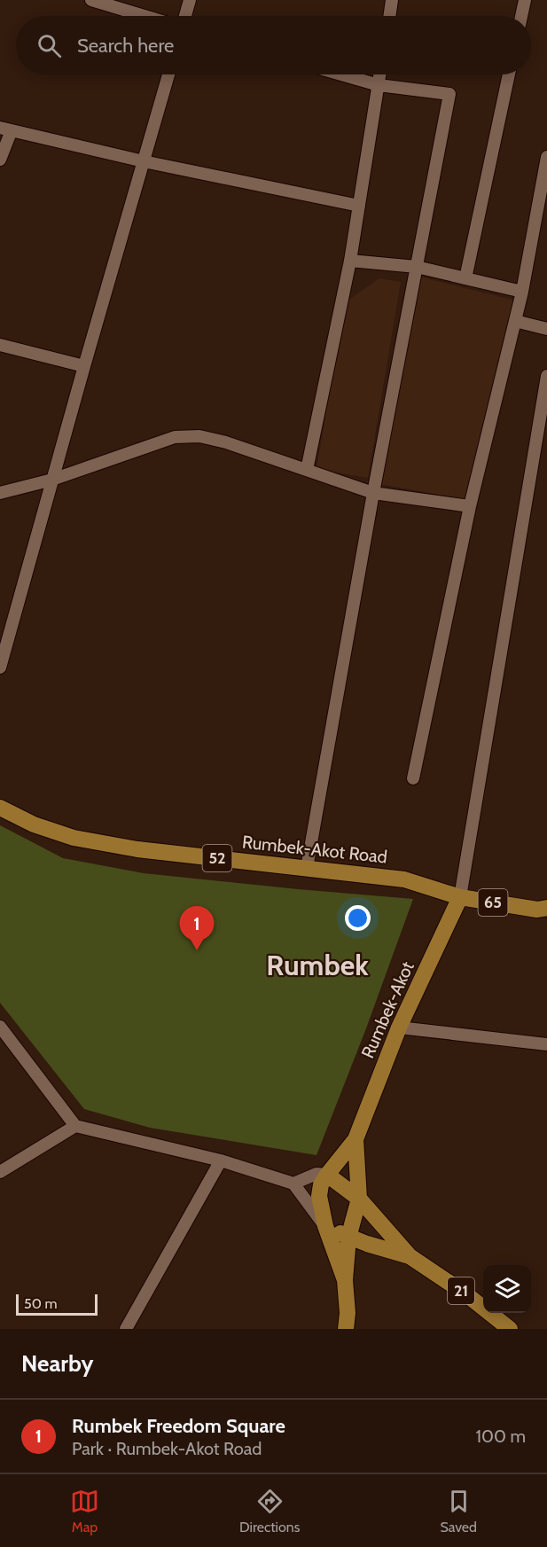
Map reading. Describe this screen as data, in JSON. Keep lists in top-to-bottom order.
{
  "streets": {
    "main road": [
      "Rumbek-Akot Road",
      "52",
      "65",
      "Rumbek-Akot",
      "21"
    ]
  },
  "crossings": [
    ["Rumbek-Akot Road", "65"],
    ["65", "Rumbek-Akot"],
    ["Rumbek-Akot", "21"]
  ],
  "districts": ["Rumbek"],
  "scale_bar": "50 m",
  "page": {
    "search": "Search here",
    "pins": "1",
    "scale": "50 m",
    "heading": "Nearby",
    "list": [
      {
        "mark": "1",
        "name": "Rumbek Freedom Square",
        "note": "Park · Rumbek-Akot Road",
        "value": "100 m"
      }
    ],
    "nav": ["Map", "Directions", "Saved"]
  }
}
